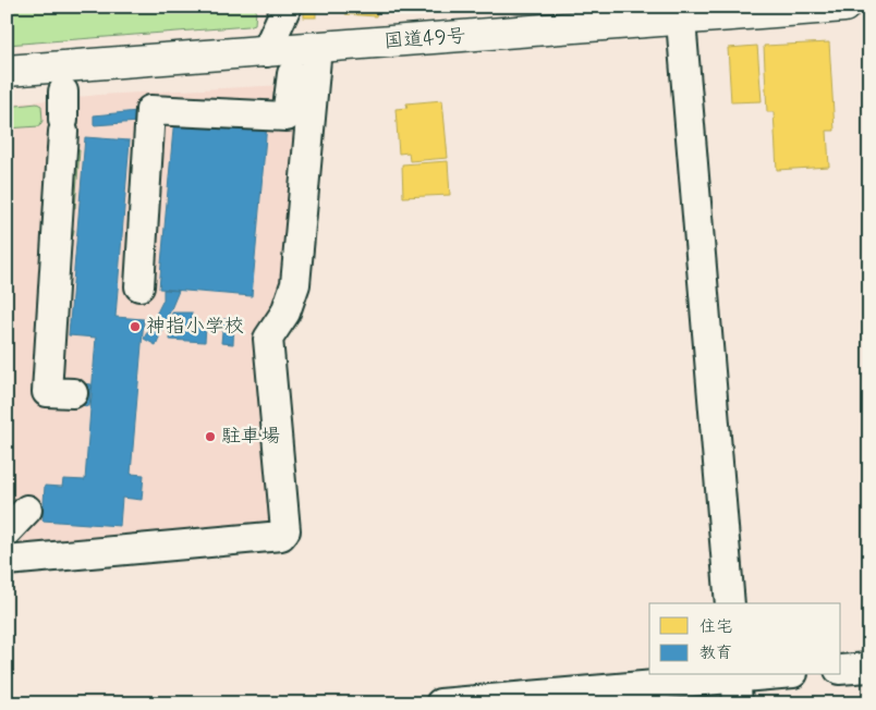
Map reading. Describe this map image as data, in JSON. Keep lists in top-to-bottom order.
{
  "streets": {
    "highway": ["国道49号"]
  },
  "places": ["神指小学校", "駐車場"],
  "legend": ["住宅", "教育"]
}
